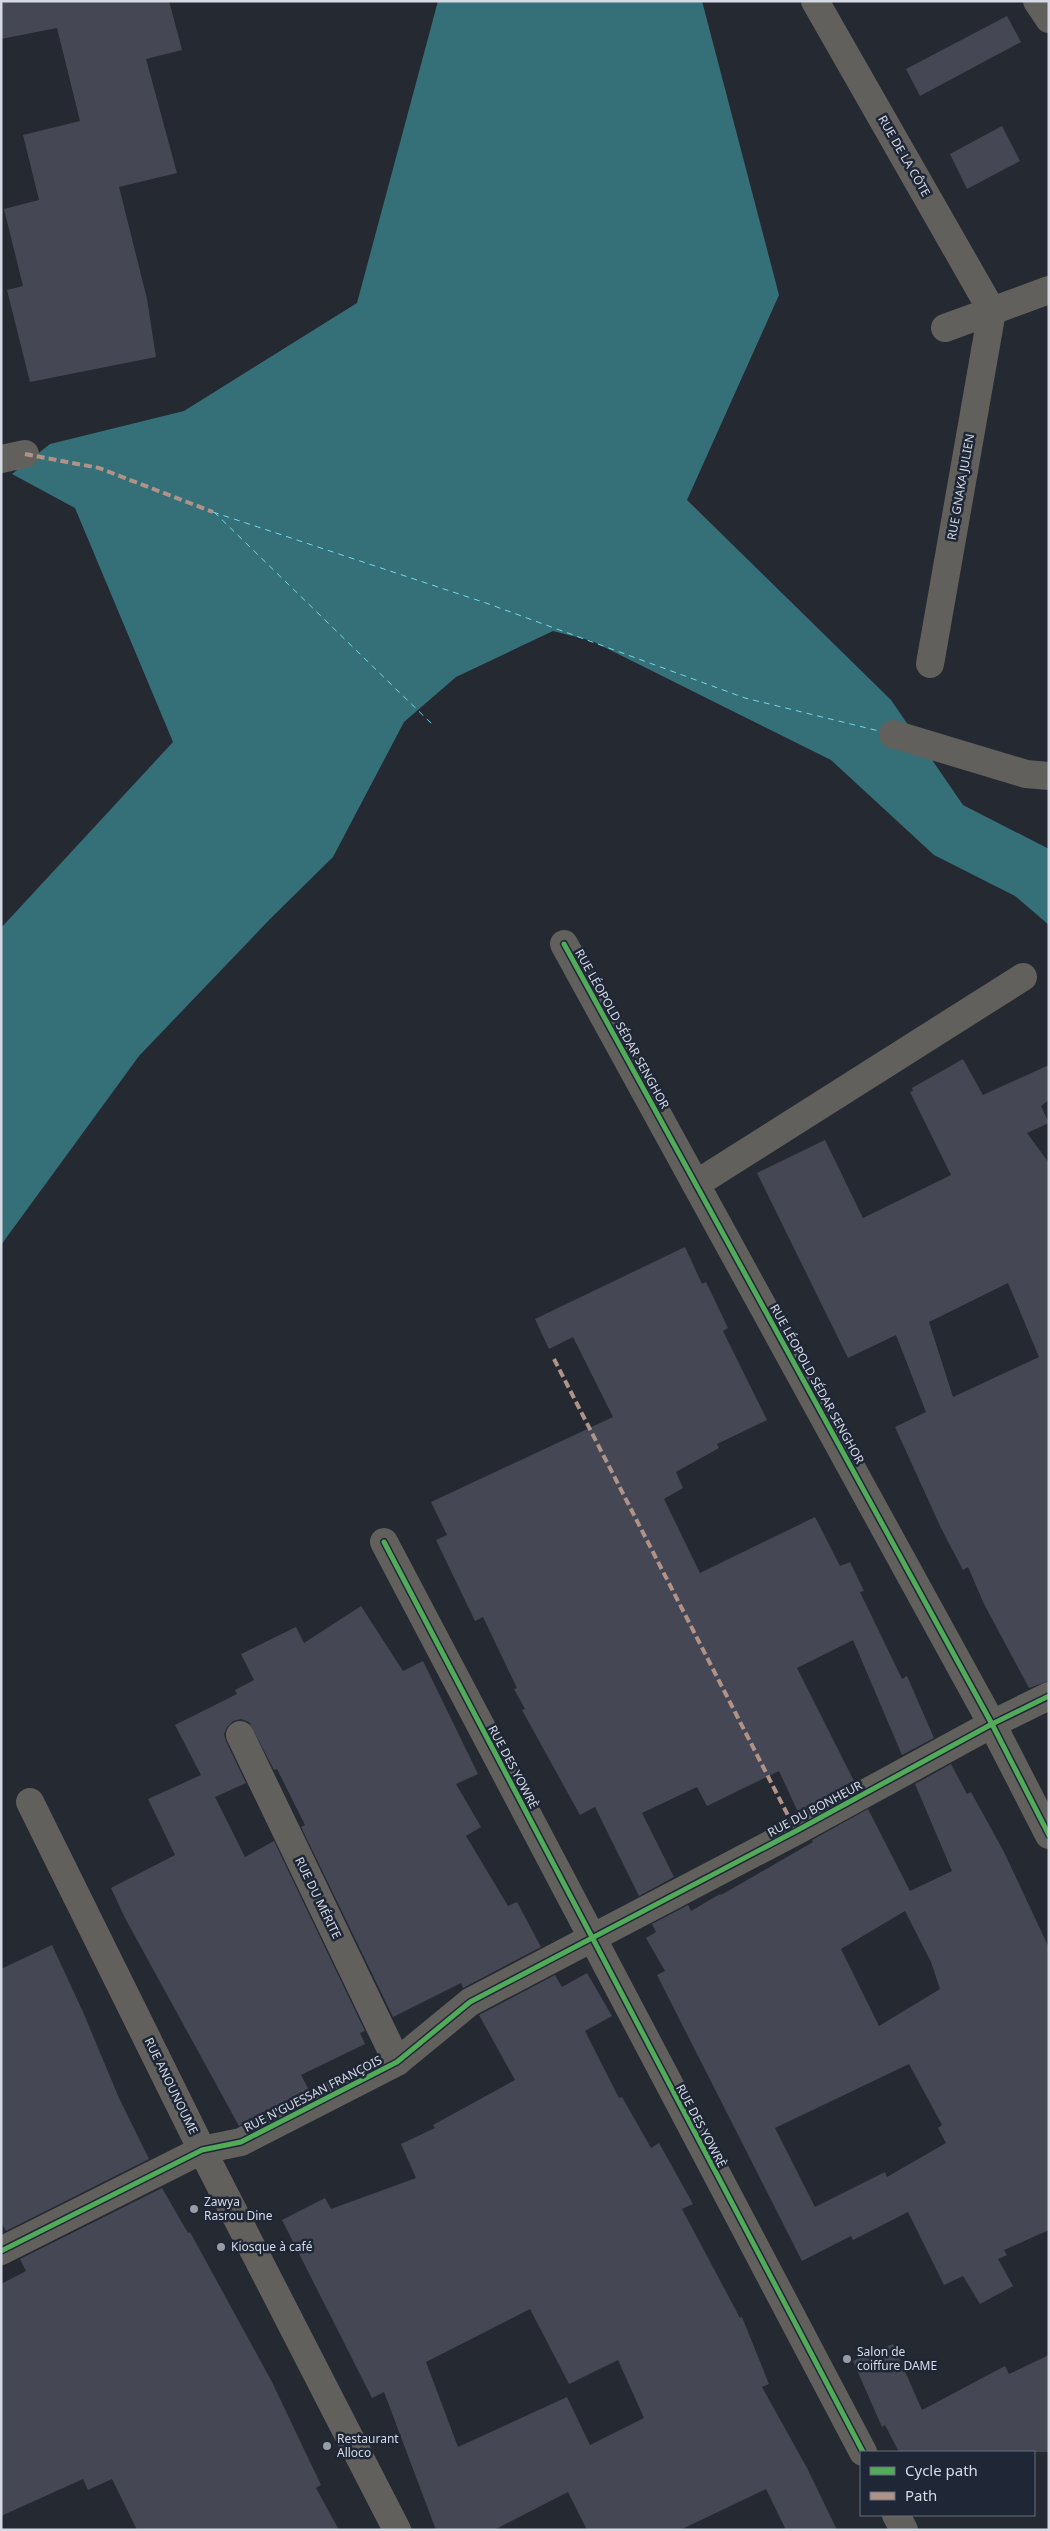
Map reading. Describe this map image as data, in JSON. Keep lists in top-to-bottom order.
{
  "streets": {
    "street": [
      "RUE DE LA CÔTE",
      "RUE GNAKA JULIEN",
      "RUE LÉOPOLD SÉDAR SENGHOR",
      "RUE DES YOWRÈ",
      "RUE DU BONHEUR",
      "RUE DU MÉRITE",
      "RUE ANOUNOUME",
      "RUE N'GUESSAN FRANÇOIS"
    ]
  },
  "crossings": [
    ["RUE DE LA CÔTE", "RUE GNAKA JULIEN"],
    ["RUE LÉOPOLD SÉDAR SENGHOR", "RUE DU BONHEUR"],
    ["RUE DES YOWRÈ", "RUE DU BONHEUR"],
    ["RUE DES YOWRÈ", "RUE N'GUESSAN FRANÇOIS"],
    ["RUE DU BONHEUR", "RUE N'GUESSAN FRANÇOIS"],
    ["RUE DU MÉRITE", "RUE N'GUESSAN FRANÇOIS"],
    ["RUE ANOUNOUME", "RUE N'GUESSAN FRANÇOIS"]
  ],
  "places": [
    "Zawya Rasrou Dine",
    "Kiosque à café",
    "Salon de coiffure DAME",
    "Restaurant Alloco"
  ],
  "legend": ["Cycle path", "Path"]
}
